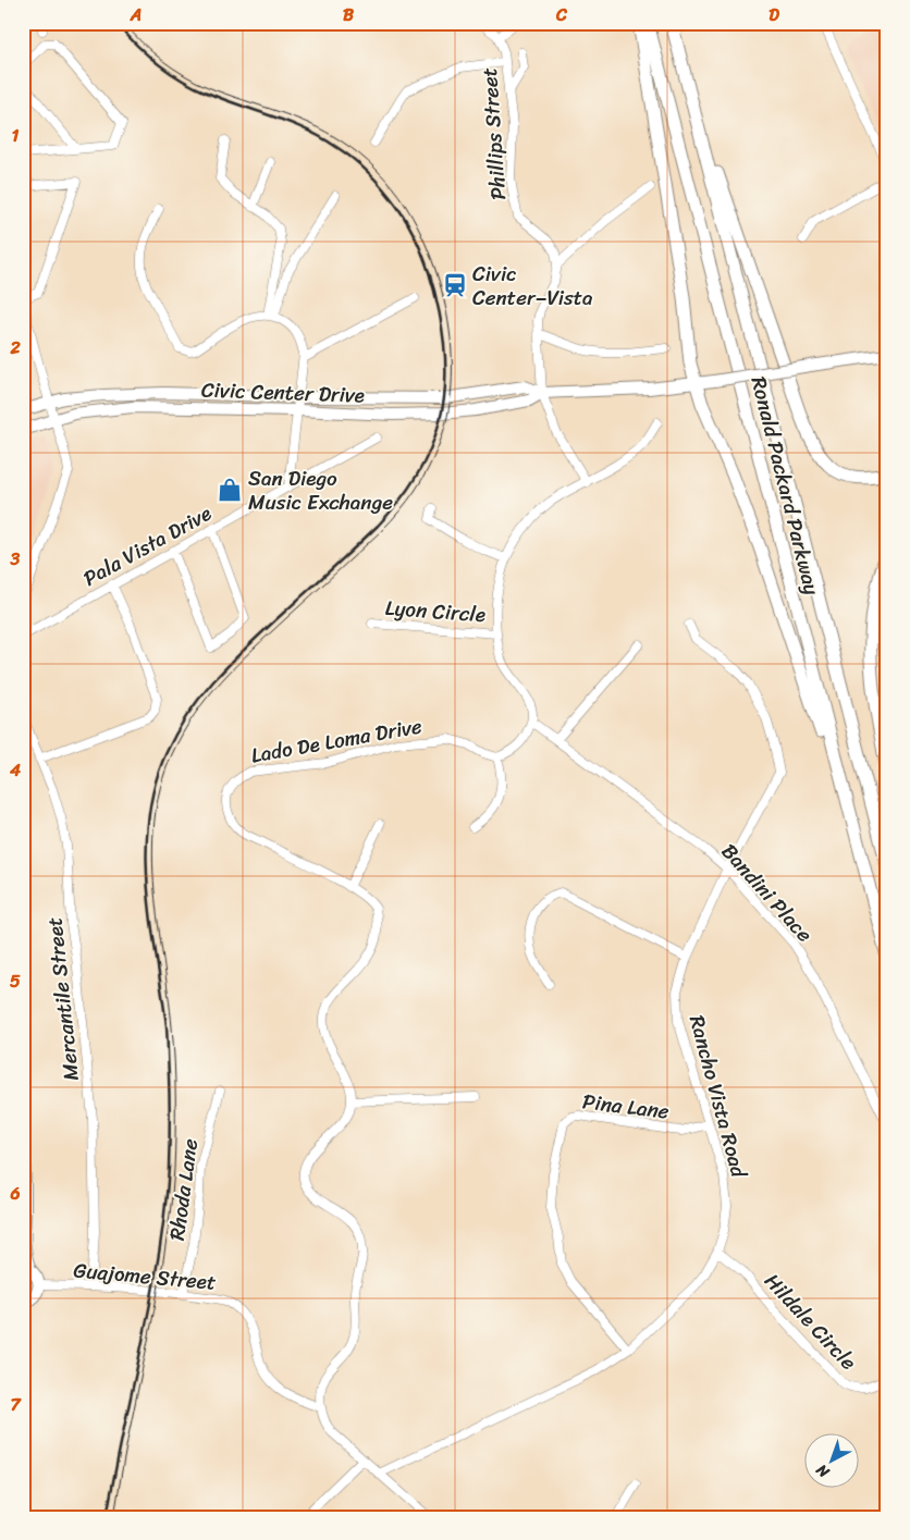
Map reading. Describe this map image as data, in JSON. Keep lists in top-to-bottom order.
{
  "streets": {
    "highway": ["Ronald Packard Parkway"],
    "main road": ["Civic Center Drive"],
    "street": [
      "Phillips Street",
      "Pala Vista Drive",
      "Lyon Circle",
      "Lado De Loma Drive",
      "Bandini Place",
      "Mercantile Street",
      "Rancho Vista Road",
      "Pina Lane",
      "Rhoda Lane",
      "Guajome Street",
      "Hildale Circle"
    ]
  },
  "crossings": [
    ["Bandini Place", "Rancho Vista Road"],
    ["Mercantile Street", "Guajome Street"],
    ["Rancho Vista Road", "Pina Lane"],
    ["Rancho Vista Road", "Hildale Circle"],
    ["Rhoda Lane", "Guajome Street"]
  ],
  "places": {
    "station": ["Civic Center–Vista"],
    "shop": ["San Diego Music Exchange"]
  },
  "north": "bottom left",
  "grid": {
    "columns": [
      "A",
      "B",
      "C",
      "D"
    ],
    "rows": [
      "1",
      "2",
      "3",
      "4",
      "5",
      "6",
      "7"
    ]
  }
}
